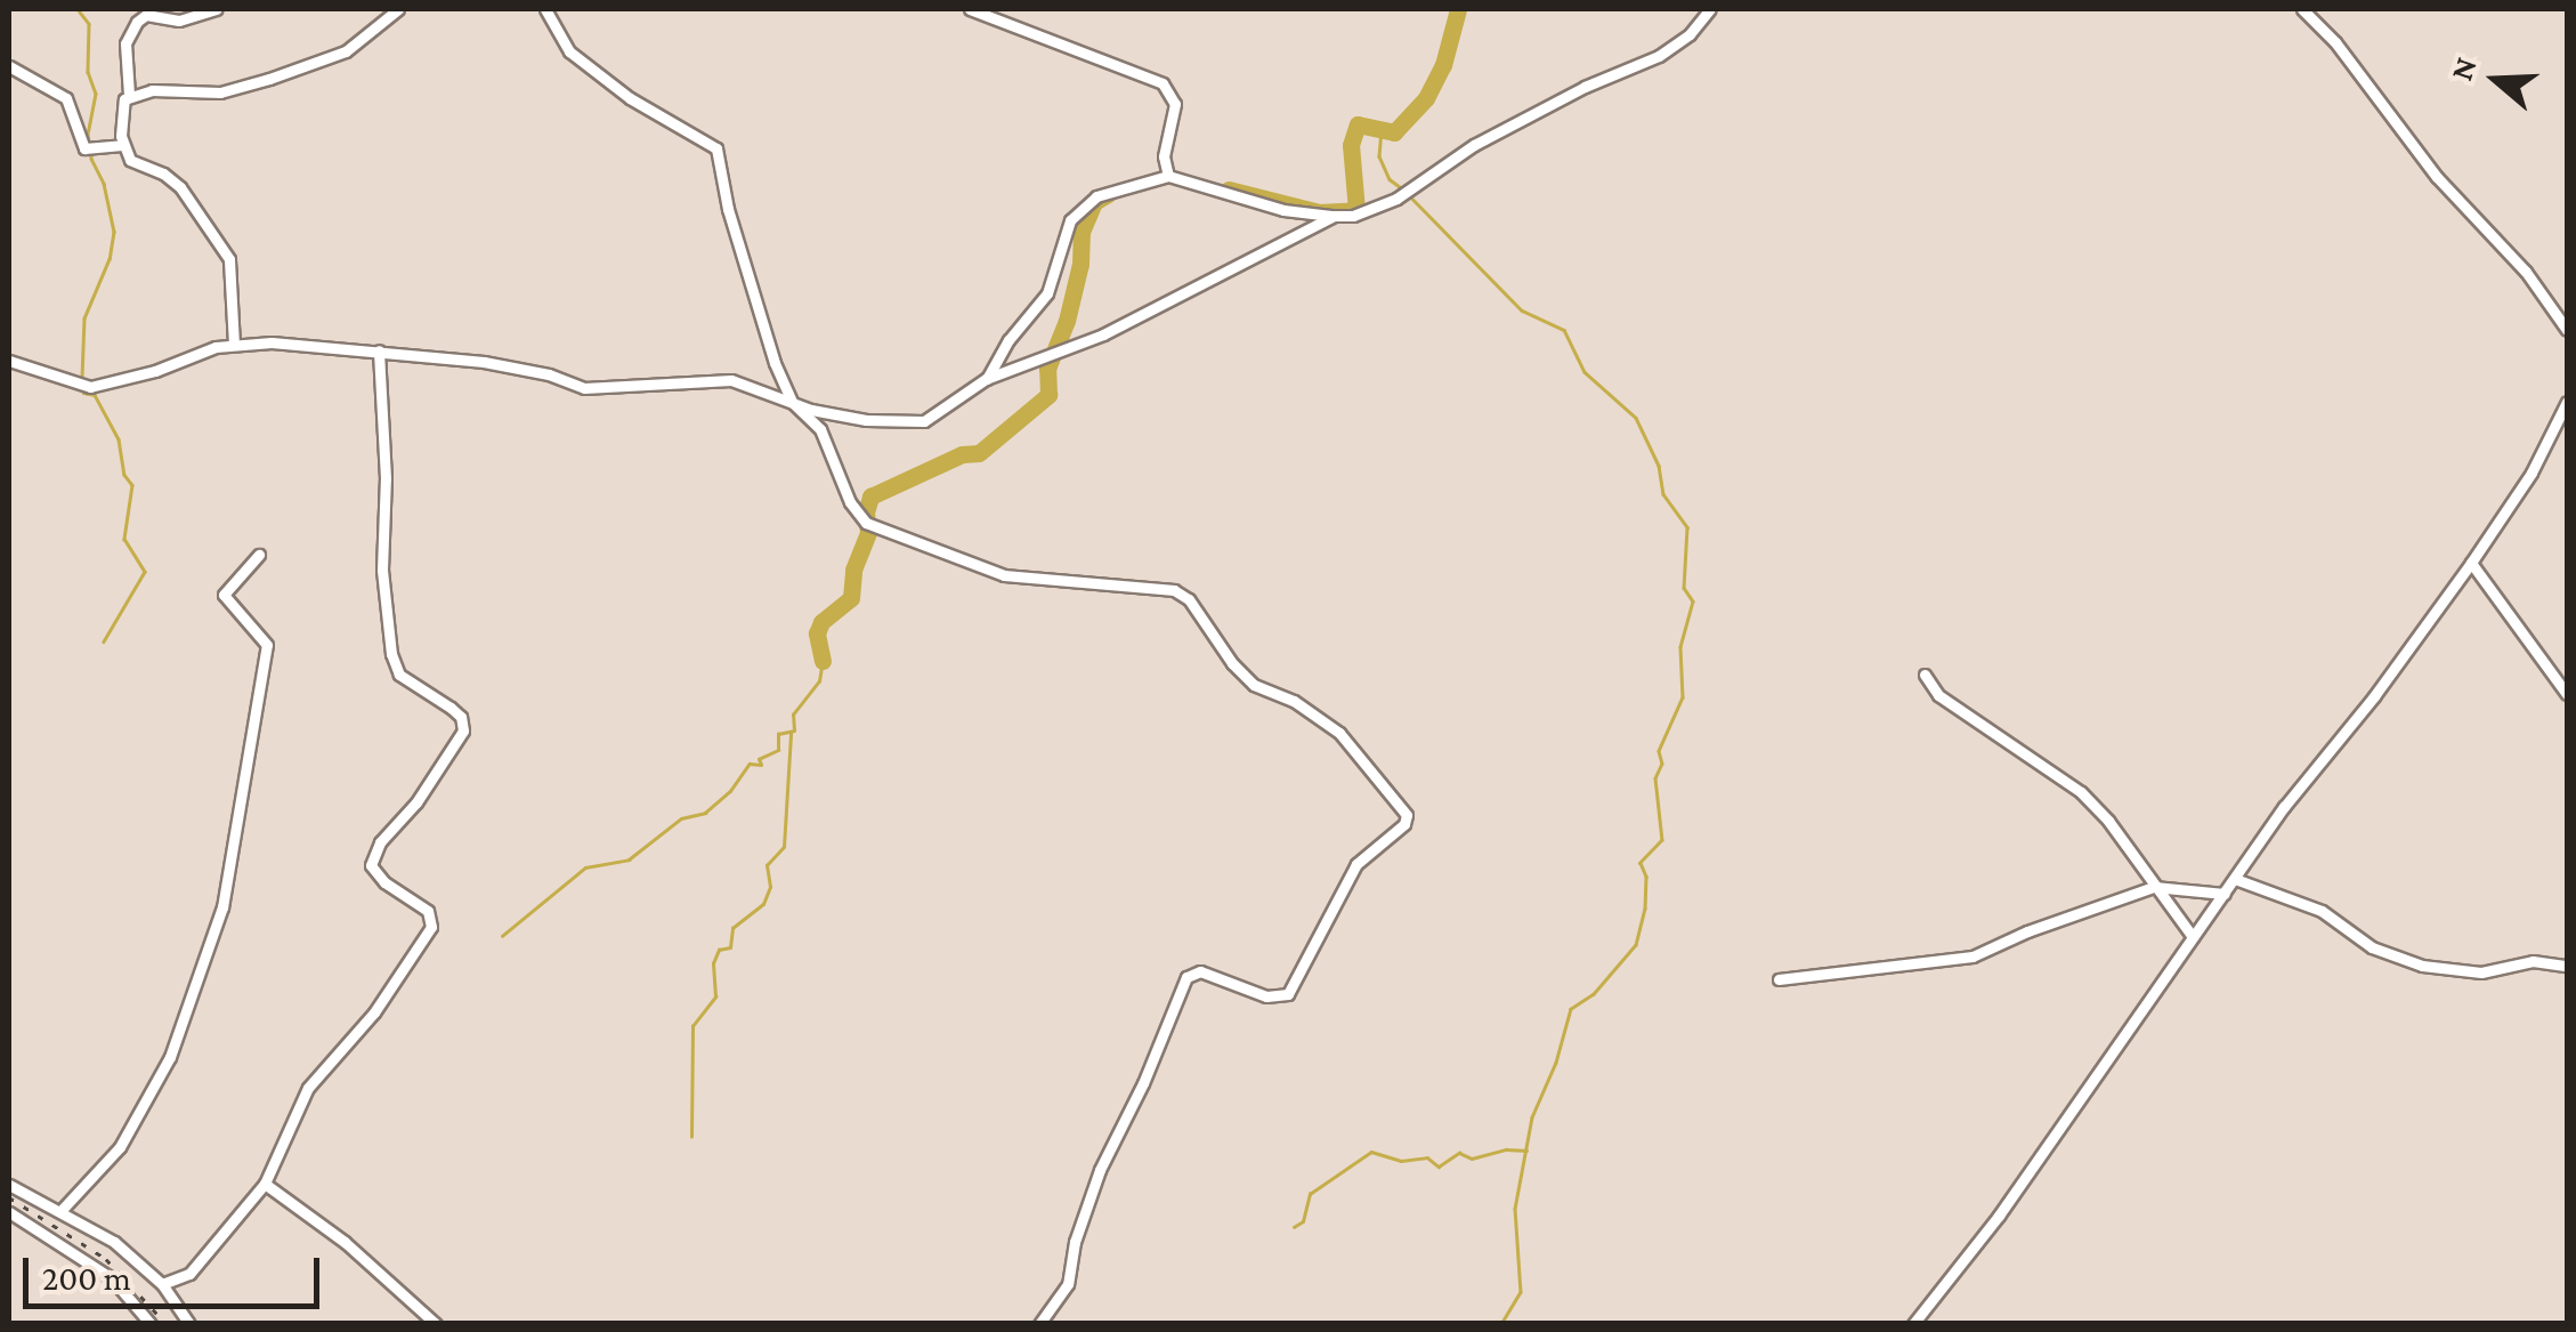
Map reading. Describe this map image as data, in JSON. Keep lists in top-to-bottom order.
{
  "scale_bar": "200 m",
  "north": "left"
}
